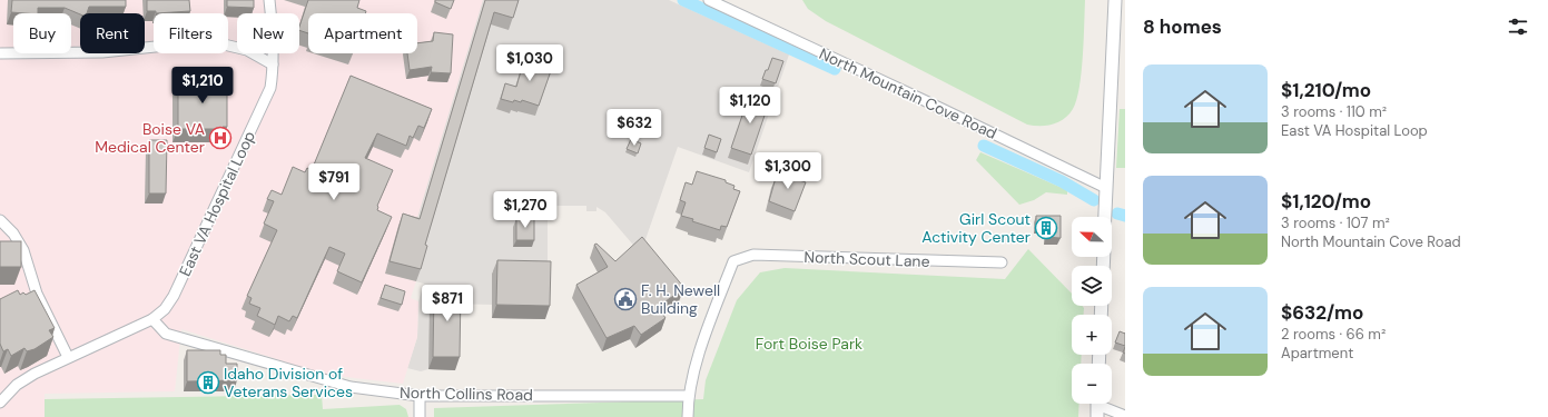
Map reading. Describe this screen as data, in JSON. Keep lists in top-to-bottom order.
{
  "streets": {
    "street": [
      "North Mountain Cove Road",
      "East VA Hospital Loop",
      "North Scout Lane",
      "North Collins Road"
    ]
  },
  "crossings": [
    ["East VA Hospital Loop", "North Collins Road"],
    ["North Scout Lane", "North Collins Road"]
  ],
  "parks": ["Fort Boise Park"],
  "places": {
    "hospital": ["Boise VA Medical Center"],
    "building": ["Girl Scout Activity Center", "Idaho Division of Veterans Services"],
    "public building": ["F. H. Newell Building"]
  },
  "north": "left",
  "page": {
    "heading": "8 homes",
    "chip": [
      "Buy",
      "Rent",
      "Filters",
      "New",
      "Apartment"
    ],
    "price": [
      "$1,030",
      "$1,210",
      "$1,120",
      "$632",
      "$1,300",
      "$791",
      "$1,270",
      "$871"
    ],
    "list": [
      {
        "name": "$1,210/mo",
        "note": "3 rooms · 110 m² · East VA Hospital Loop"
      },
      {
        "name": "$1,120/mo",
        "note": "3 rooms · 107 m² · North Mountain Cove Road"
      },
      {
        "name": "$632/mo",
        "note": "2 rooms · 66 m² · Apartment"
      }
    ],
    "map_buttons": ["+", "−"]
  }
}
